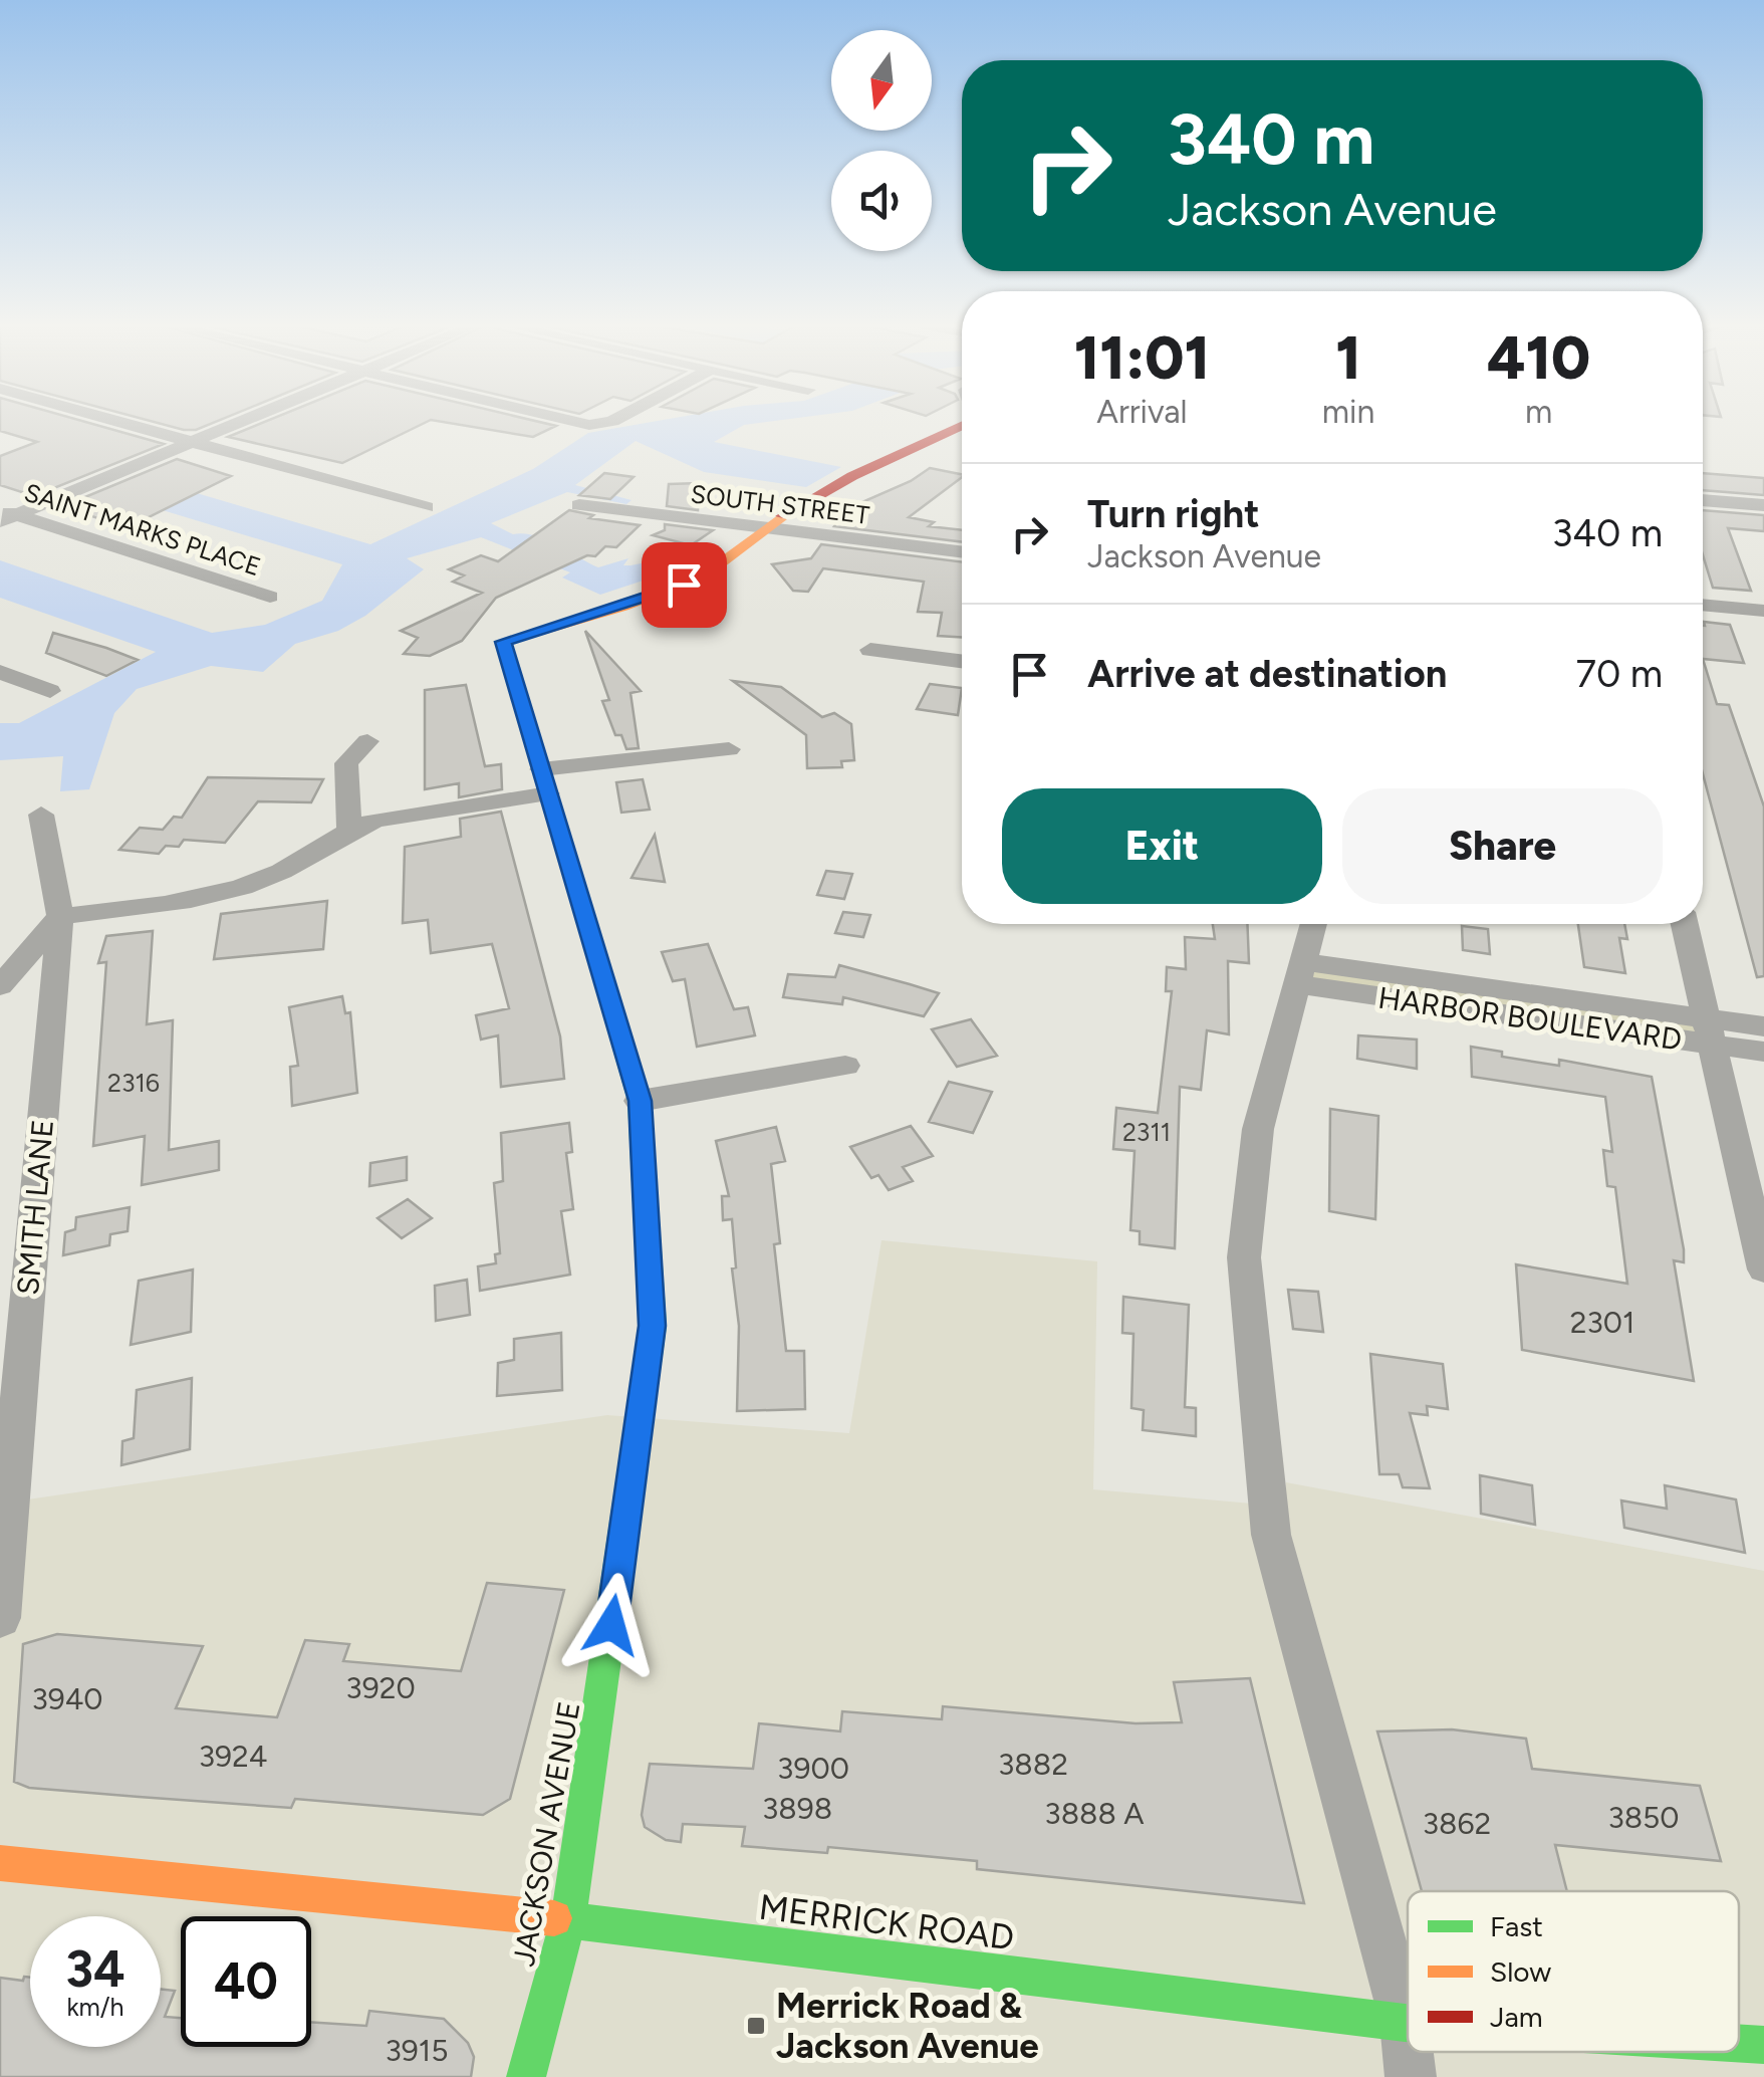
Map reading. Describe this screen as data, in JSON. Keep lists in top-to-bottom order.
{
  "streets": {
    "street": [
      "SOUTH STREET",
      "SAINT MARKS PLACE",
      "HARBOR BOULEVARD",
      "SMITH LANE",
      "JACKSON AVENUE",
      "MERRICK ROAD"
    ]
  },
  "crossings": [
    ["SOUTH STREET", "JACKSON AVENUE"],
    ["JACKSON AVENUE", "MERRICK ROAD"]
  ],
  "places": {
    "transit": ["Merrick Road & Jackson Avenue"]
  },
  "house_numbers": [
    "2316",
    "2311",
    "2301",
    "3920",
    "3940",
    "3924",
    "3882",
    "3900",
    "3898",
    "3888 A",
    "3850",
    "3862",
    "3915"
  ],
  "legend": ["Fast", "Slow", "Jam"],
  "north": "bottom",
  "page": {
    "turn": ["340 m", "Jackson Avenue"],
    "eta": [
      "11:01",
      "Arrival",
      "1",
      "min",
      "410",
      "m"
    ],
    "list": [
      {
        "name": "Turn right",
        "note": "Jackson Avenue",
        "value": "340 m"
      },
      {
        "name": "Arrive at destination",
        "value": "70 m"
      }
    ],
    "buttons": ["Exit", "Share"],
    "speed": "34 km/h",
    "limit": "40"
  }
}
